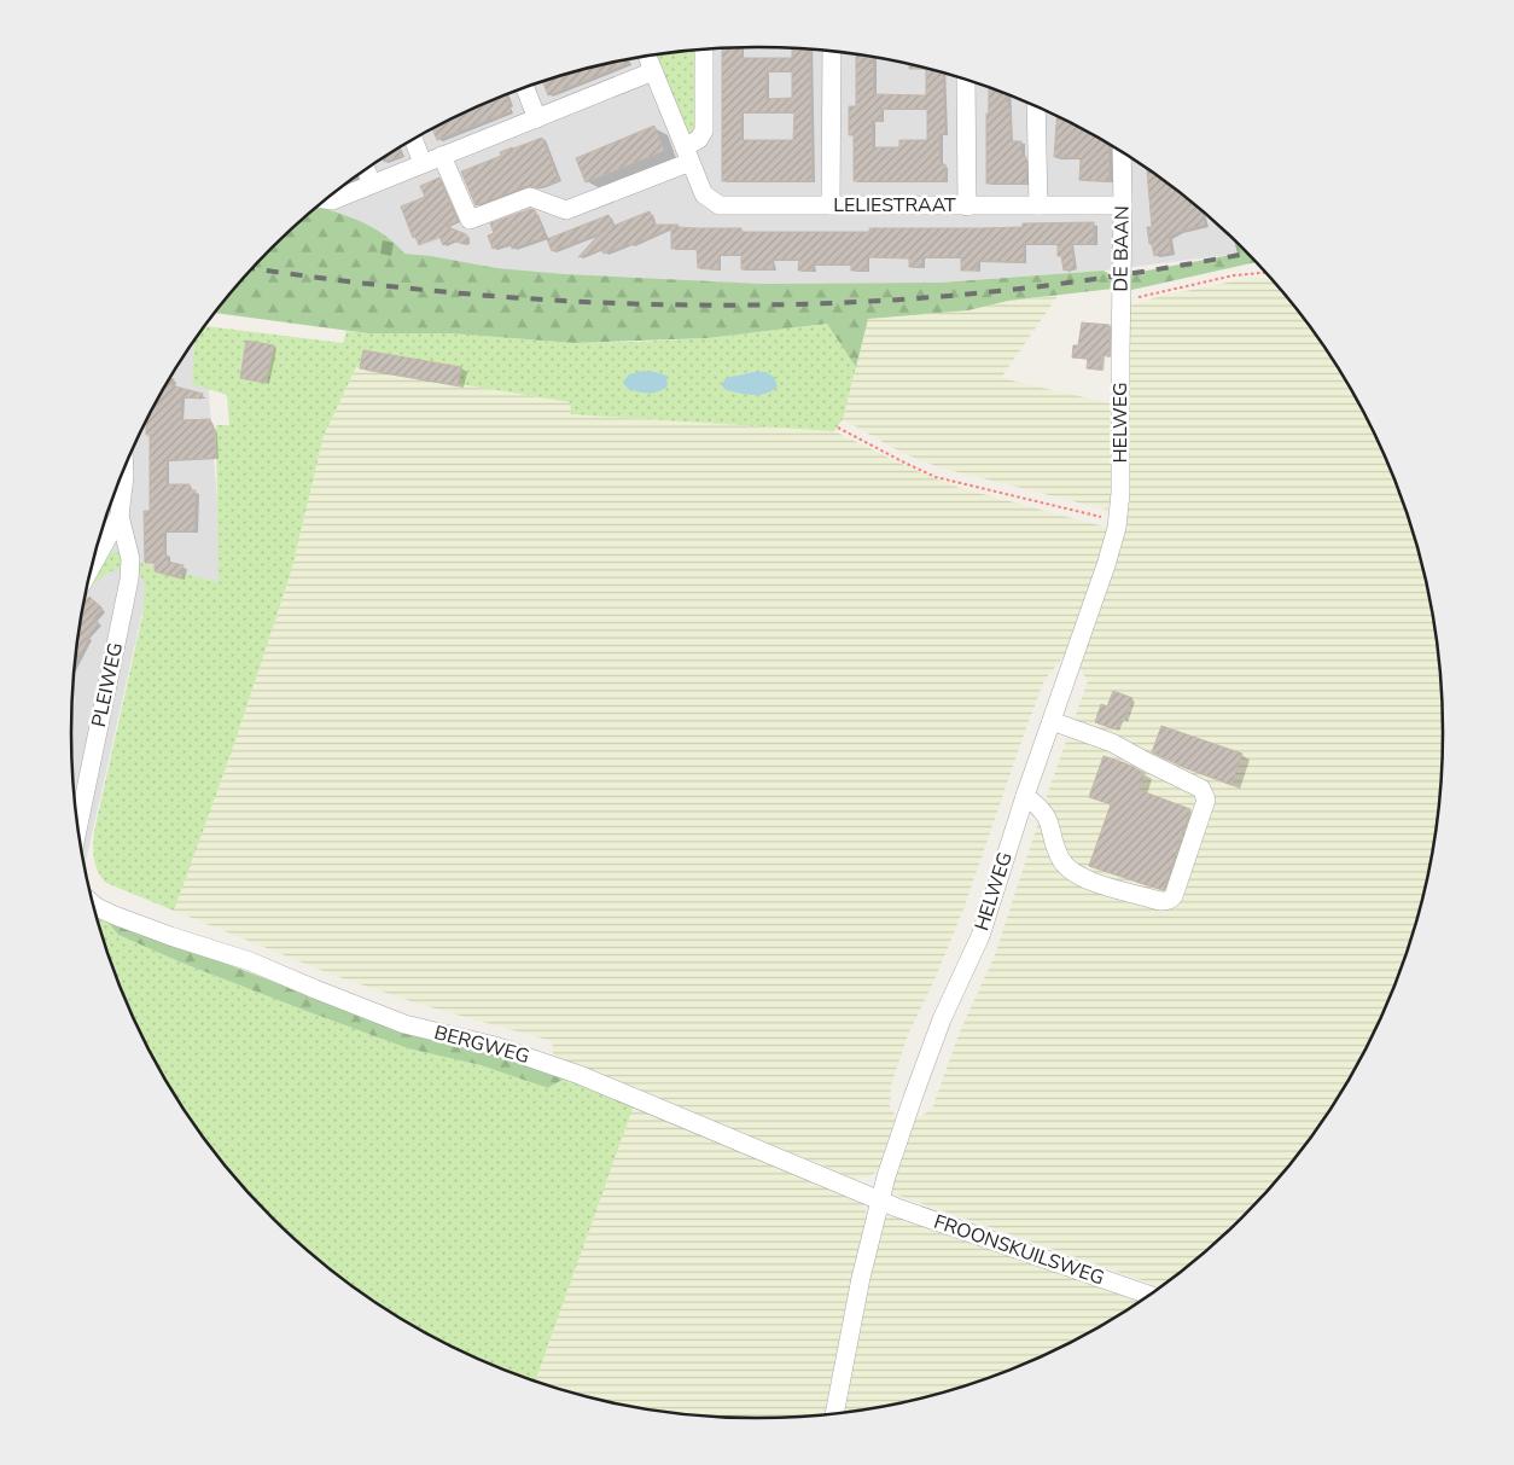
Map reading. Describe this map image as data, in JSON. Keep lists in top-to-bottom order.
{
  "streets": {
    "street": [
      "LELIESTRAAT",
      "DE BAAN",
      "HELWEG",
      "PLEIWEG",
      "BERGWEG",
      "FROONSKUILSWEG"
    ]
  },
  "crossings": [
    ["LELIESTRAAT", "DE BAAN"],
    ["DE BAAN", "HELWEG"],
    ["HELWEG", "BERGWEG"],
    ["HELWEG", "FROONSKUILSWEG"],
    ["BERGWEG", "FROONSKUILSWEG"]
  ]
}
